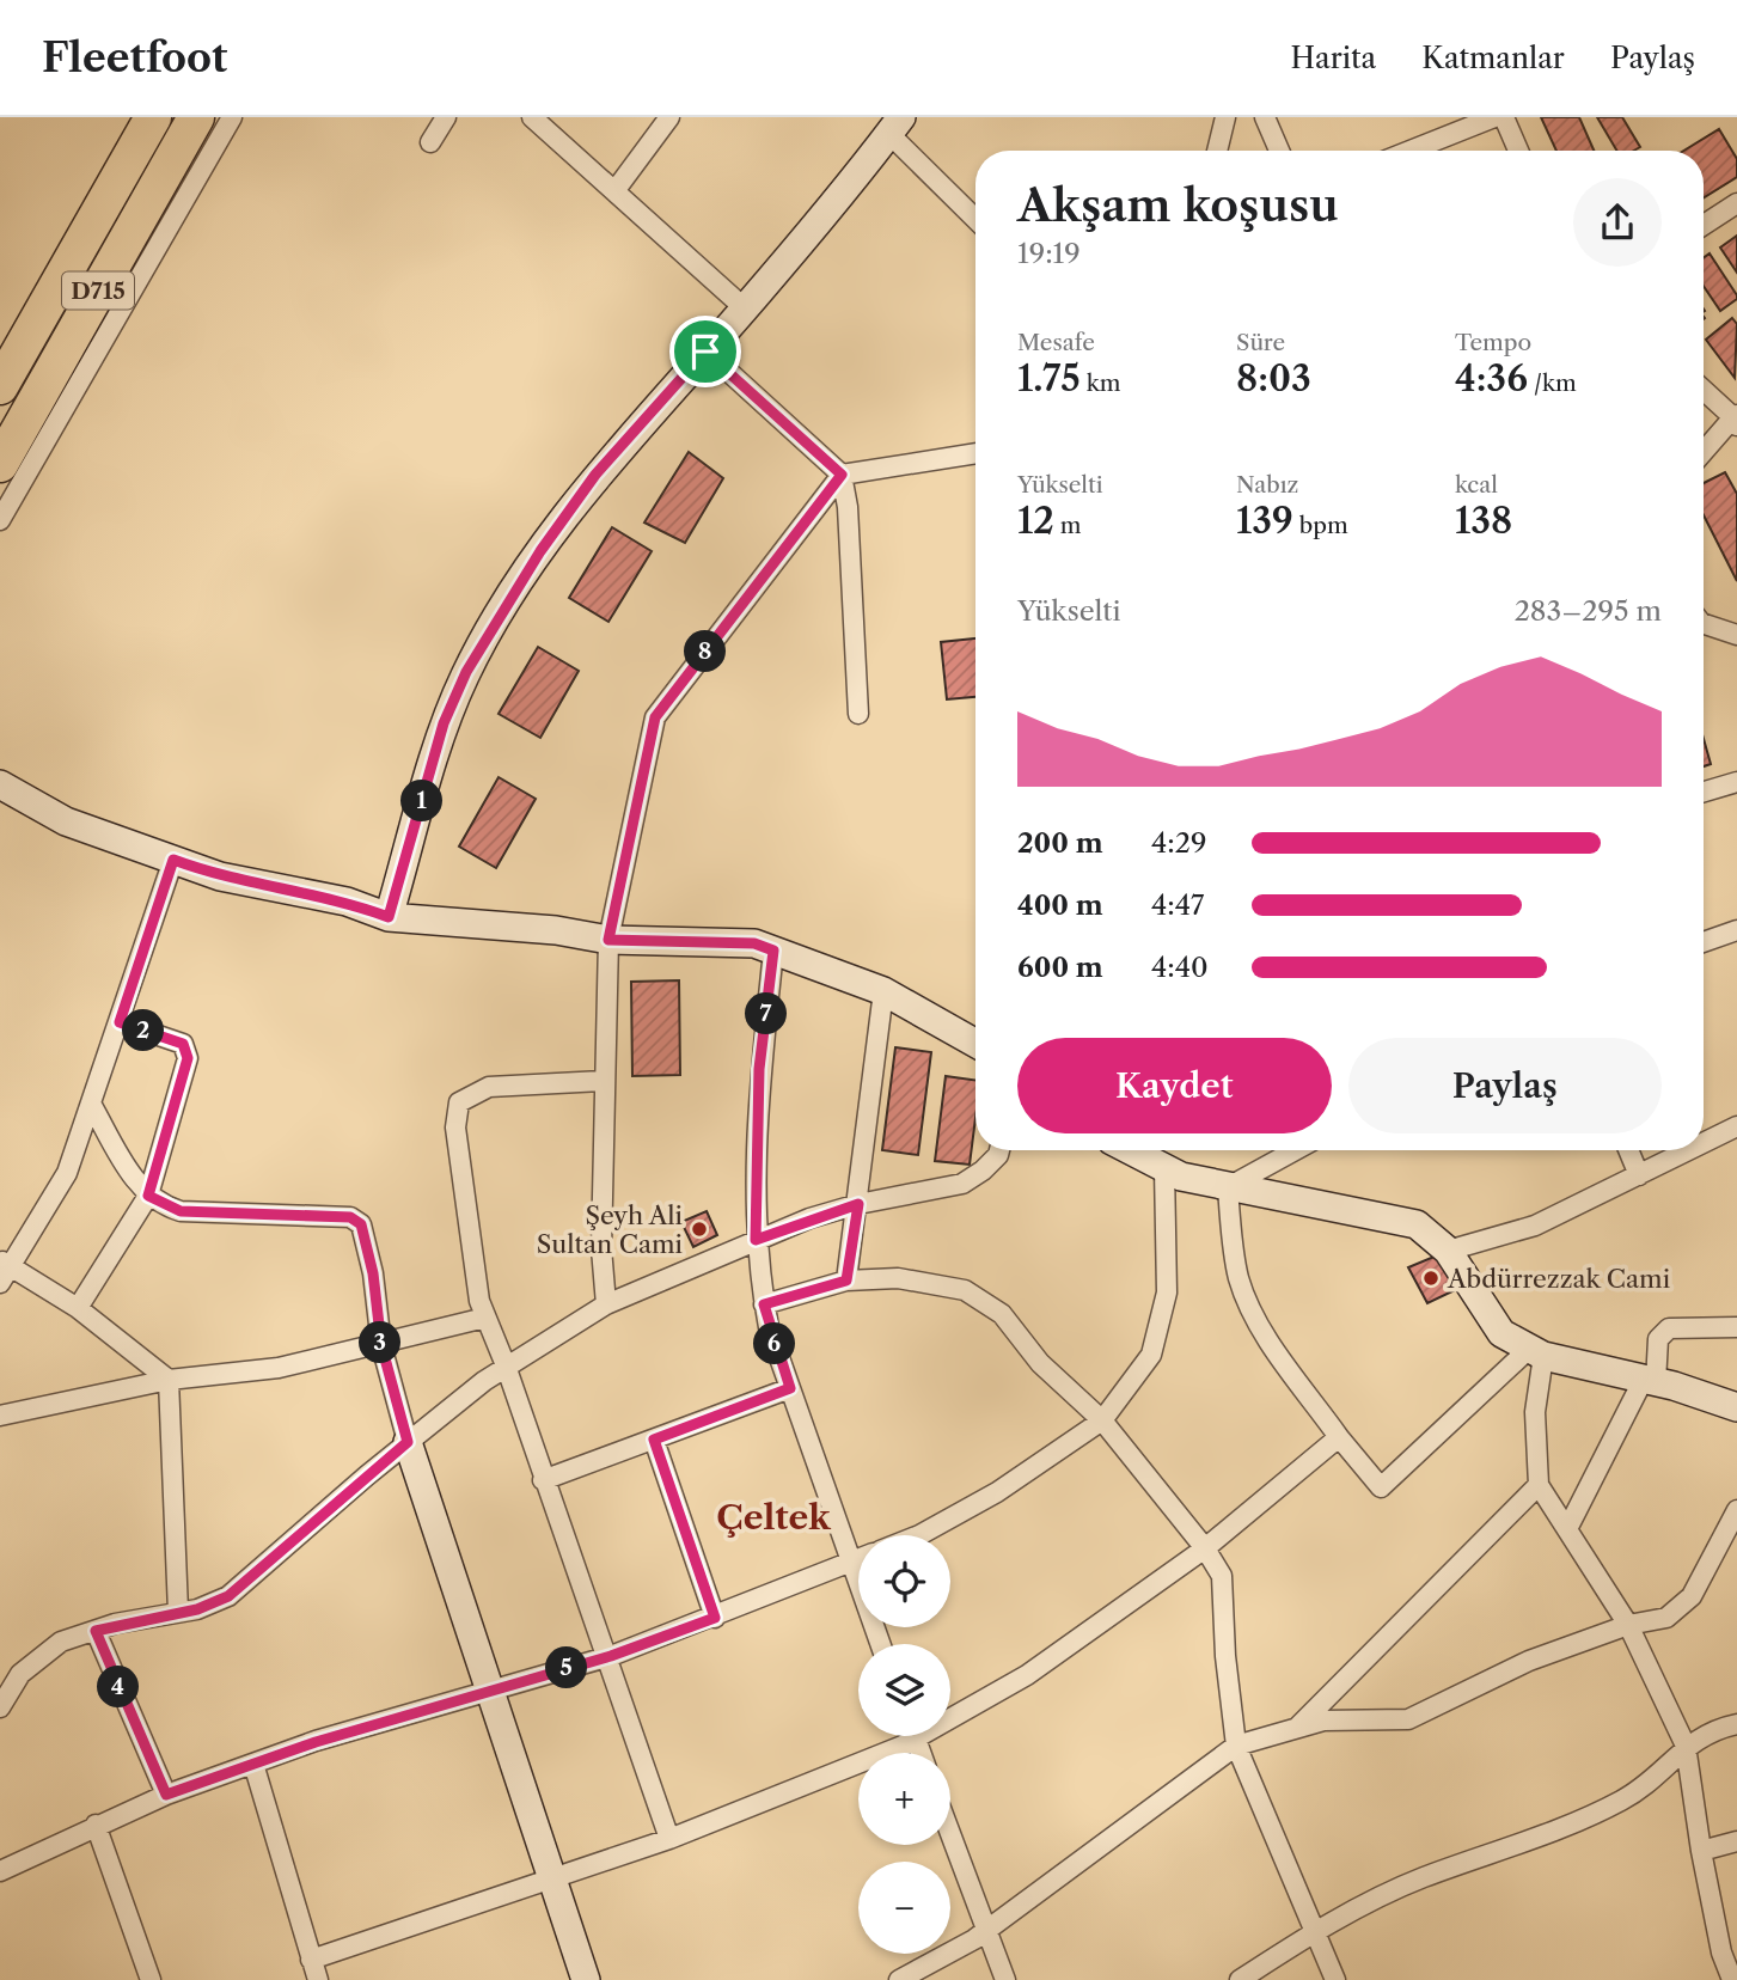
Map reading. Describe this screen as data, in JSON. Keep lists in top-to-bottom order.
{
  "streets": {
    "highway": ["D715"]
  },
  "districts": ["Çeltek"],
  "places": ["Şeyh Ali Sultan Cami", "Abdürrezzak Cami"],
  "page": {
    "header": "Fleetfoot",
    "nav": ["Harita", "Katmanlar", "Paylaş"],
    "heading": ["Akşam koşusu", "19:19"],
    "stats": [
      ["Mesafe", "1.75 km"],
      ["Süre", "8:03"],
      ["Tempo", "4:36 /km"],
      ["Yükselti", "12 m"],
      ["Nabız", "139 bpm"],
      ["kcal", "138"]
    ],
    "chart": ["Yükselti", "283–295 m"],
    "pins": [
      "8",
      "1",
      "7",
      "2",
      "3",
      "6",
      "5",
      "4"
    ],
    "list": [
      {
        "name": "200 m",
        "note": "4:29"
      },
      {
        "name": "400 m",
        "note": "4:47"
      },
      {
        "name": "600 m",
        "note": "4:40"
      }
    ],
    "buttons": ["Kaydet", "Paylaş"],
    "map_buttons": ["+", "−"]
  }
}
